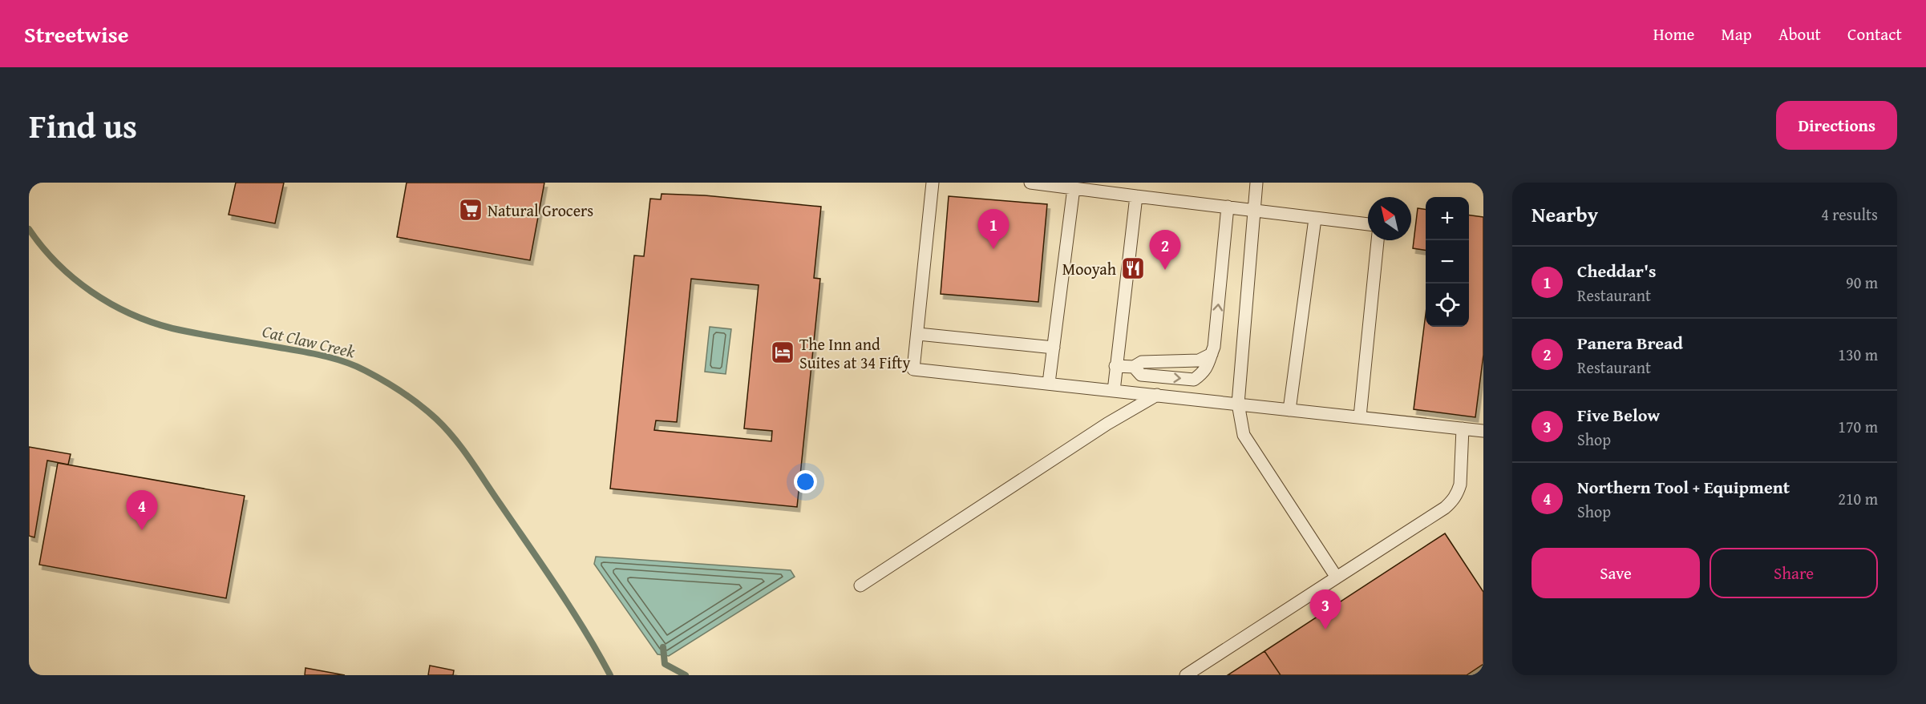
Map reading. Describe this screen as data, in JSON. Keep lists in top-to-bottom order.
{
  "water": ["Cat Claw Creek"],
  "places": {
    "supermarket": ["Natural Grocers"],
    "restaurant": ["Mooyah"],
    "hotel": ["The Inn and Suites at 34 Fifty"]
  },
  "north": "top left",
  "page": {
    "header": "Streetwise",
    "nav": [
      "Home",
      "Map",
      "About",
      "Contact"
    ],
    "title": "Find us",
    "buttons": [
      "Directions",
      ["Save", "Share"]
    ],
    "heading": ["Nearby", "4 results"],
    "map_buttons": ["+", "−"],
    "pins": [
      "1",
      "2",
      "4",
      "3"
    ],
    "list": [
      {
        "mark": "1",
        "name": "Cheddar's",
        "note": "Restaurant",
        "value": "90 m"
      },
      {
        "mark": "2",
        "name": "Panera Bread",
        "note": "Restaurant",
        "value": "130 m"
      },
      {
        "mark": "3",
        "name": "Five Below",
        "note": "Shop",
        "value": "170 m"
      },
      {
        "mark": "4",
        "name": "Northern Tool + Equipment",
        "note": "Shop",
        "value": "210 m"
      }
    ]
  }
}
